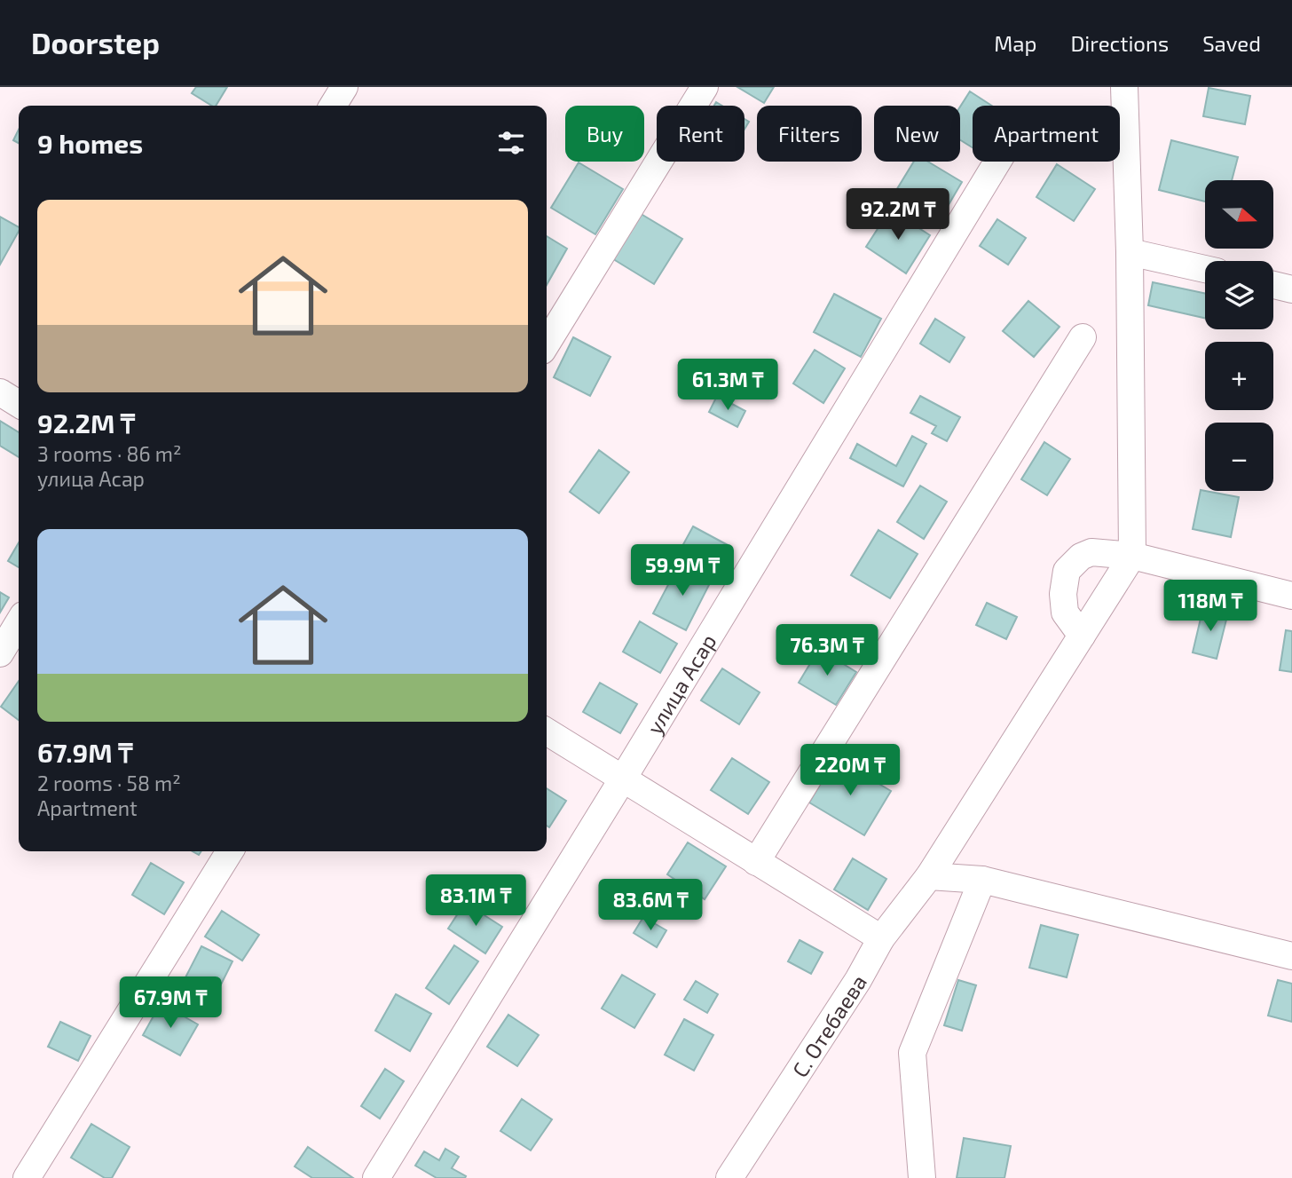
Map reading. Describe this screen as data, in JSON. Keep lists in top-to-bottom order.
{
  "streets": {
    "street": ["улица Асар", "С. Отебаева"]
  },
  "north": "right",
  "page": {
    "header": "Doorstep",
    "nav": ["Map", "Directions", "Saved"],
    "chip": [
      "Buy",
      "Rent",
      "Filters",
      "New",
      "Apartment"
    ],
    "heading": "9 homes",
    "map_buttons": ["+", "−"],
    "list": [
      {
        "name": "92.2M ₸",
        "note": "3 rooms · 86 m² · улица Асар"
      },
      {
        "name": "67.9M ₸",
        "note": "2 rooms · 58 m² · Apartment"
      }
    ],
    "price": [
      "92.2M ₸",
      "61.3M ₸",
      "59.9M ₸",
      "118M ₸",
      "76.3M ₸",
      "220M ₸",
      "83.1M ₸",
      "83.6M ₸",
      "67.9M ₸"
    ]
  }
}
